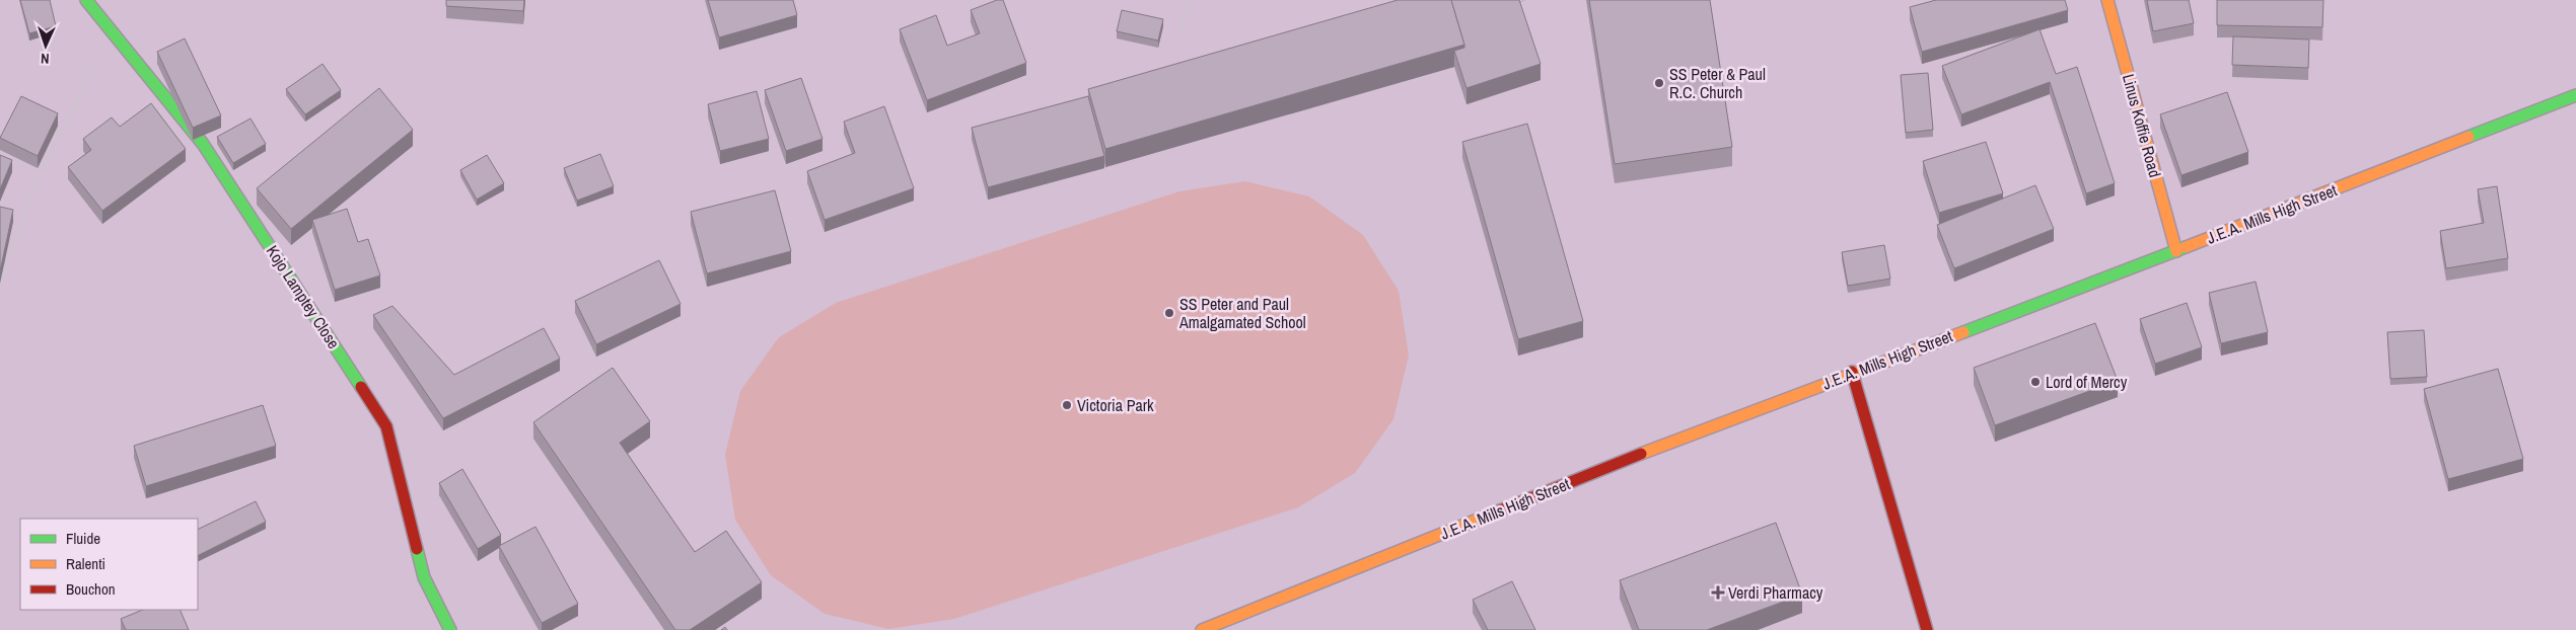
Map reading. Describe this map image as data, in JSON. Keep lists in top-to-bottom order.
{
  "streets": {
    "main road": ["Linus Koffie Road", "J.E.A. Mills High Street", "Kojo Lamptey Close"]
  },
  "crossings": [
    ["Linus Koffie Road", "J.E.A. Mills High Street"]
  ],
  "places": {
    "other": [
      "SS Peter & Paul R.C. Church",
      "SS Peter and Paul Amalgamated School",
      "Lord of Mercy",
      "Victoria Park"
    ],
    "health": ["Verdi Pharmacy"]
  },
  "legend": ["Fluide", "Ralenti", "Bouchon"],
  "north": "bottom"
}
